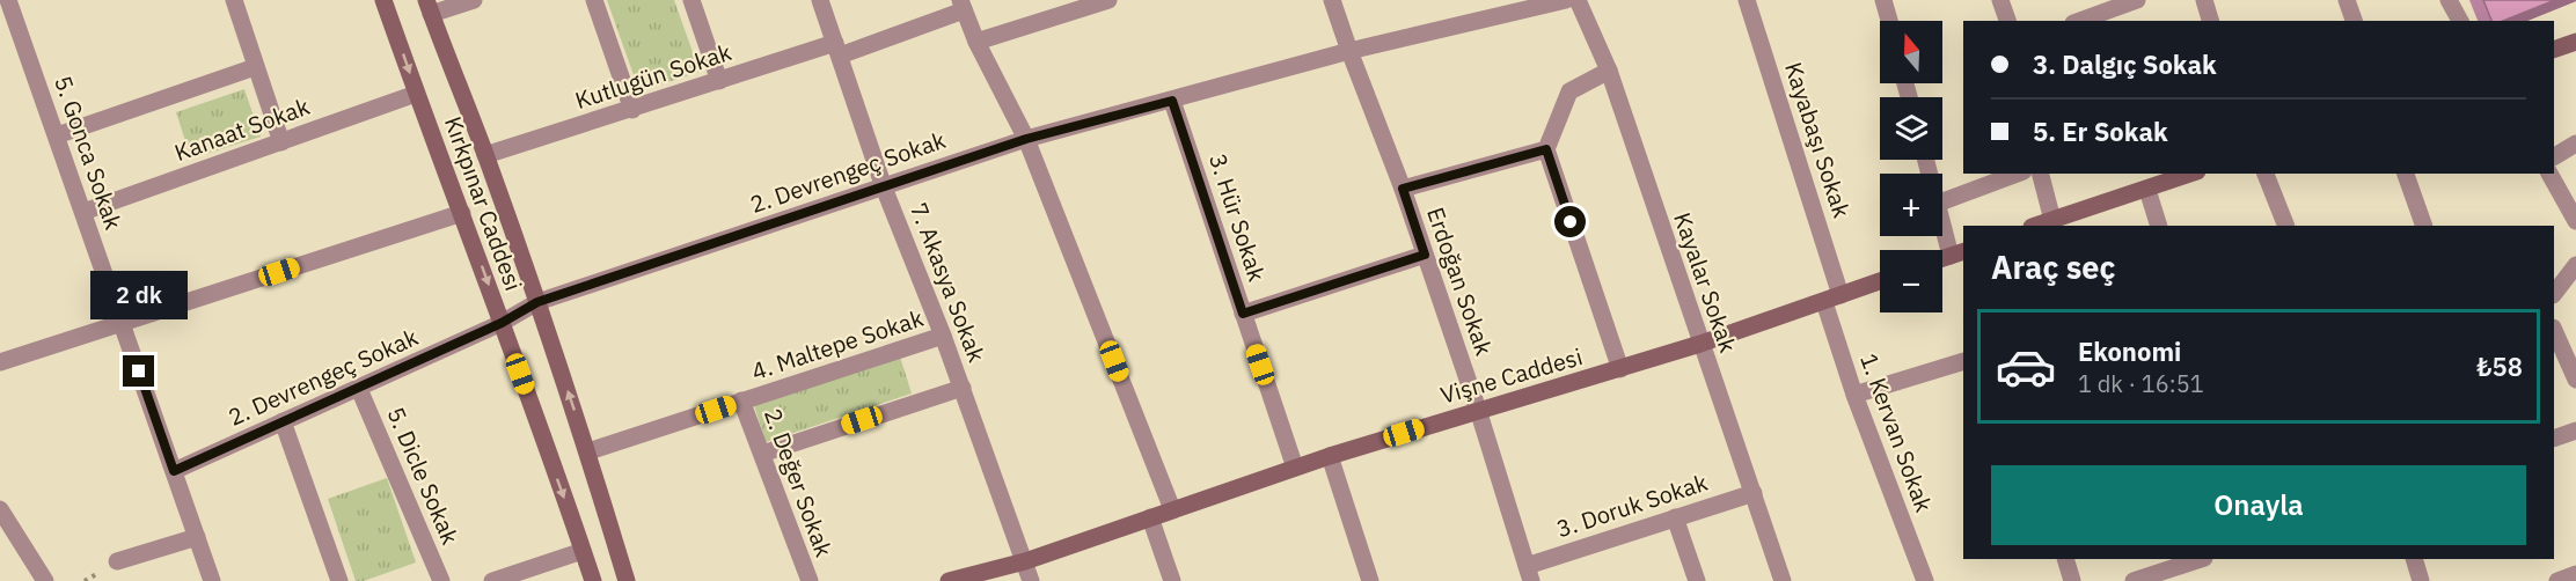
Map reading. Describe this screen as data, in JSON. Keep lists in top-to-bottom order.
{
  "streets": {
    "main road": ["Kırkpınar Caddesi", "Vişne Caddesi"],
    "street": [
      "Kutlugün Sokak",
      "Kanaat Sokak",
      "Kayabaşı Sokak",
      "5. Gonca Sokak",
      "2. Devrengeç Sokak",
      "3. Hür Sokak",
      "Erdoğan Sokak",
      "7. Akasya Sokak",
      "Kayalar Sokak",
      "4. Maltepe Sokak",
      "1. Kervan Sokak",
      "5. Dicle Sokak",
      "2. Değer Sokak",
      "3. Doruk Sokak"
    ]
  },
  "crossings": [
    ["Kutlugün Sokak", "Kırkpınar Caddesi"],
    ["Kutlugün Sokak", "7. Akasya Sokak"],
    ["Kanaat Sokak", "5. Gonca Sokak"],
    ["Kanaat Sokak", "Kırkpınar Caddesi"],
    ["Kayabaşı Sokak", "Vişne Caddesi"],
    ["Kayabaşı Sokak", "1. Kervan Sokak"],
    ["5. Gonca Sokak", "2. Devrengeç Sokak"],
    ["2. Devrengeç Sokak", "Kırkpınar Caddesi"],
    ["2. Devrengeç Sokak", "3. Hür Sokak"],
    ["2. Devrengeç Sokak", "Erdoğan Sokak"],
    ["2. Devrengeç Sokak", "7. Akasya Sokak"],
    ["2. Devrengeç Sokak", "5. Dicle Sokak"],
    ["Kırkpınar Caddesi", "4. Maltepe Sokak"],
    ["3. Hür Sokak", "Vişne Caddesi"],
    ["Erdoğan Sokak", "Vişne Caddesi"],
    ["Erdoğan Sokak", "3. Doruk Sokak"],
    ["7. Akasya Sokak", "4. Maltepe Sokak"],
    ["7. Akasya Sokak", "Vişne Caddesi"],
    ["Kayalar Sokak", "Vişne Caddesi"],
    ["Kayalar Sokak", "3. Doruk Sokak"],
    ["4. Maltepe Sokak", "2. Değer Sokak"],
    ["Vişne Caddesi", "1. Kervan Sokak"]
  ],
  "north": "top",
  "page": {
    "map_buttons": ["+", "−"],
    "banner": ["3. Dalgıç Sokak", "5. Er Sokak"],
    "heading": "Araç seç",
    "bubble": "2 dk",
    "list": [
      {
        "name": "Ekonomi",
        "note": "1 dk · 16:51",
        "value": "₺58"
      }
    ],
    "buttons": "Onayla"
  }
}
